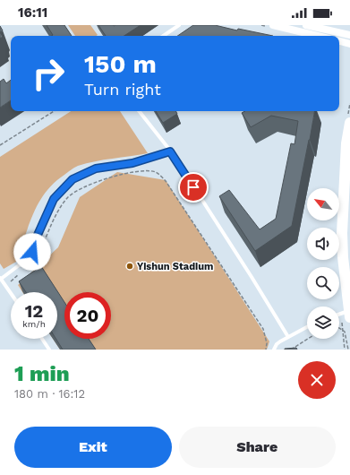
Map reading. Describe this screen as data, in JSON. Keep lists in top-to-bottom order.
{
  "places": ["Yishun Stadium"],
  "north": "top left",
  "page": {
    "status": "16:11",
    "turn": ["150 m", "Turn right"],
    "speed": "12 km/h",
    "limit": "20",
    "heading": ["1 min", "180 m · 16:12"],
    "buttons": ["Exit", "Share"]
  }
}
